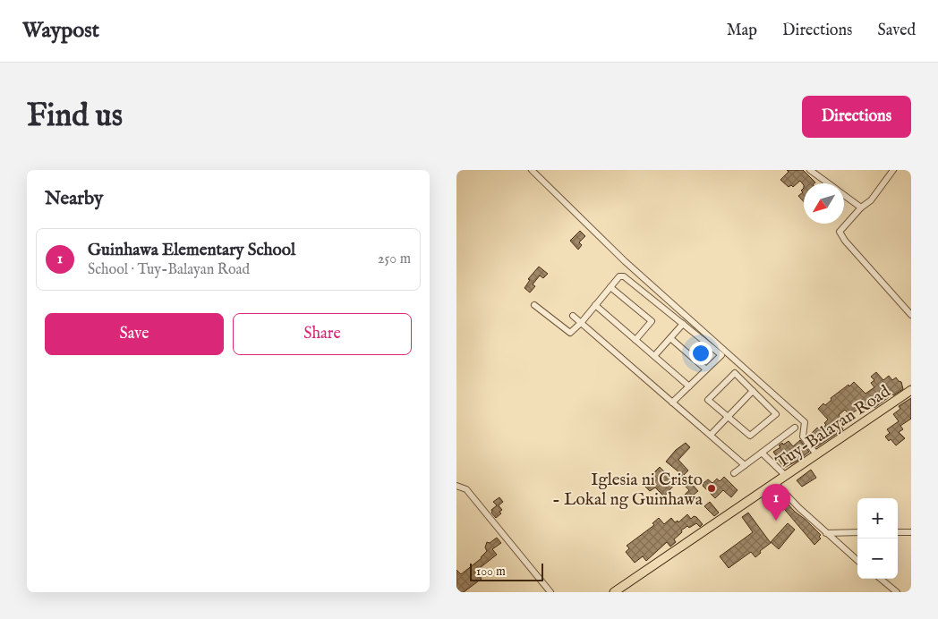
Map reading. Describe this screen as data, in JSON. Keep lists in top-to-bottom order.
{
  "streets": {
    "main road": ["Tuy-Balayan Road"]
  },
  "places": ["Iglesia ni Cristo - Lokal ng Guinhawa"],
  "scale_bar": "100 m",
  "north": "bottom left",
  "page": {
    "header": "Waypost",
    "nav": ["Map", "Directions", "Saved"],
    "buttons": [
      "Directions",
      ["Save", "Share"]
    ],
    "title": "Find us",
    "heading": "Nearby",
    "list": [
      {
        "mark": "1",
        "name": "Guinhawa Elementary School",
        "note": "School · Tuy-Balayan Road",
        "value": "250 m"
      }
    ],
    "pins": "1",
    "map_buttons": ["+", "−"],
    "scale": "100 m"
  }
}
